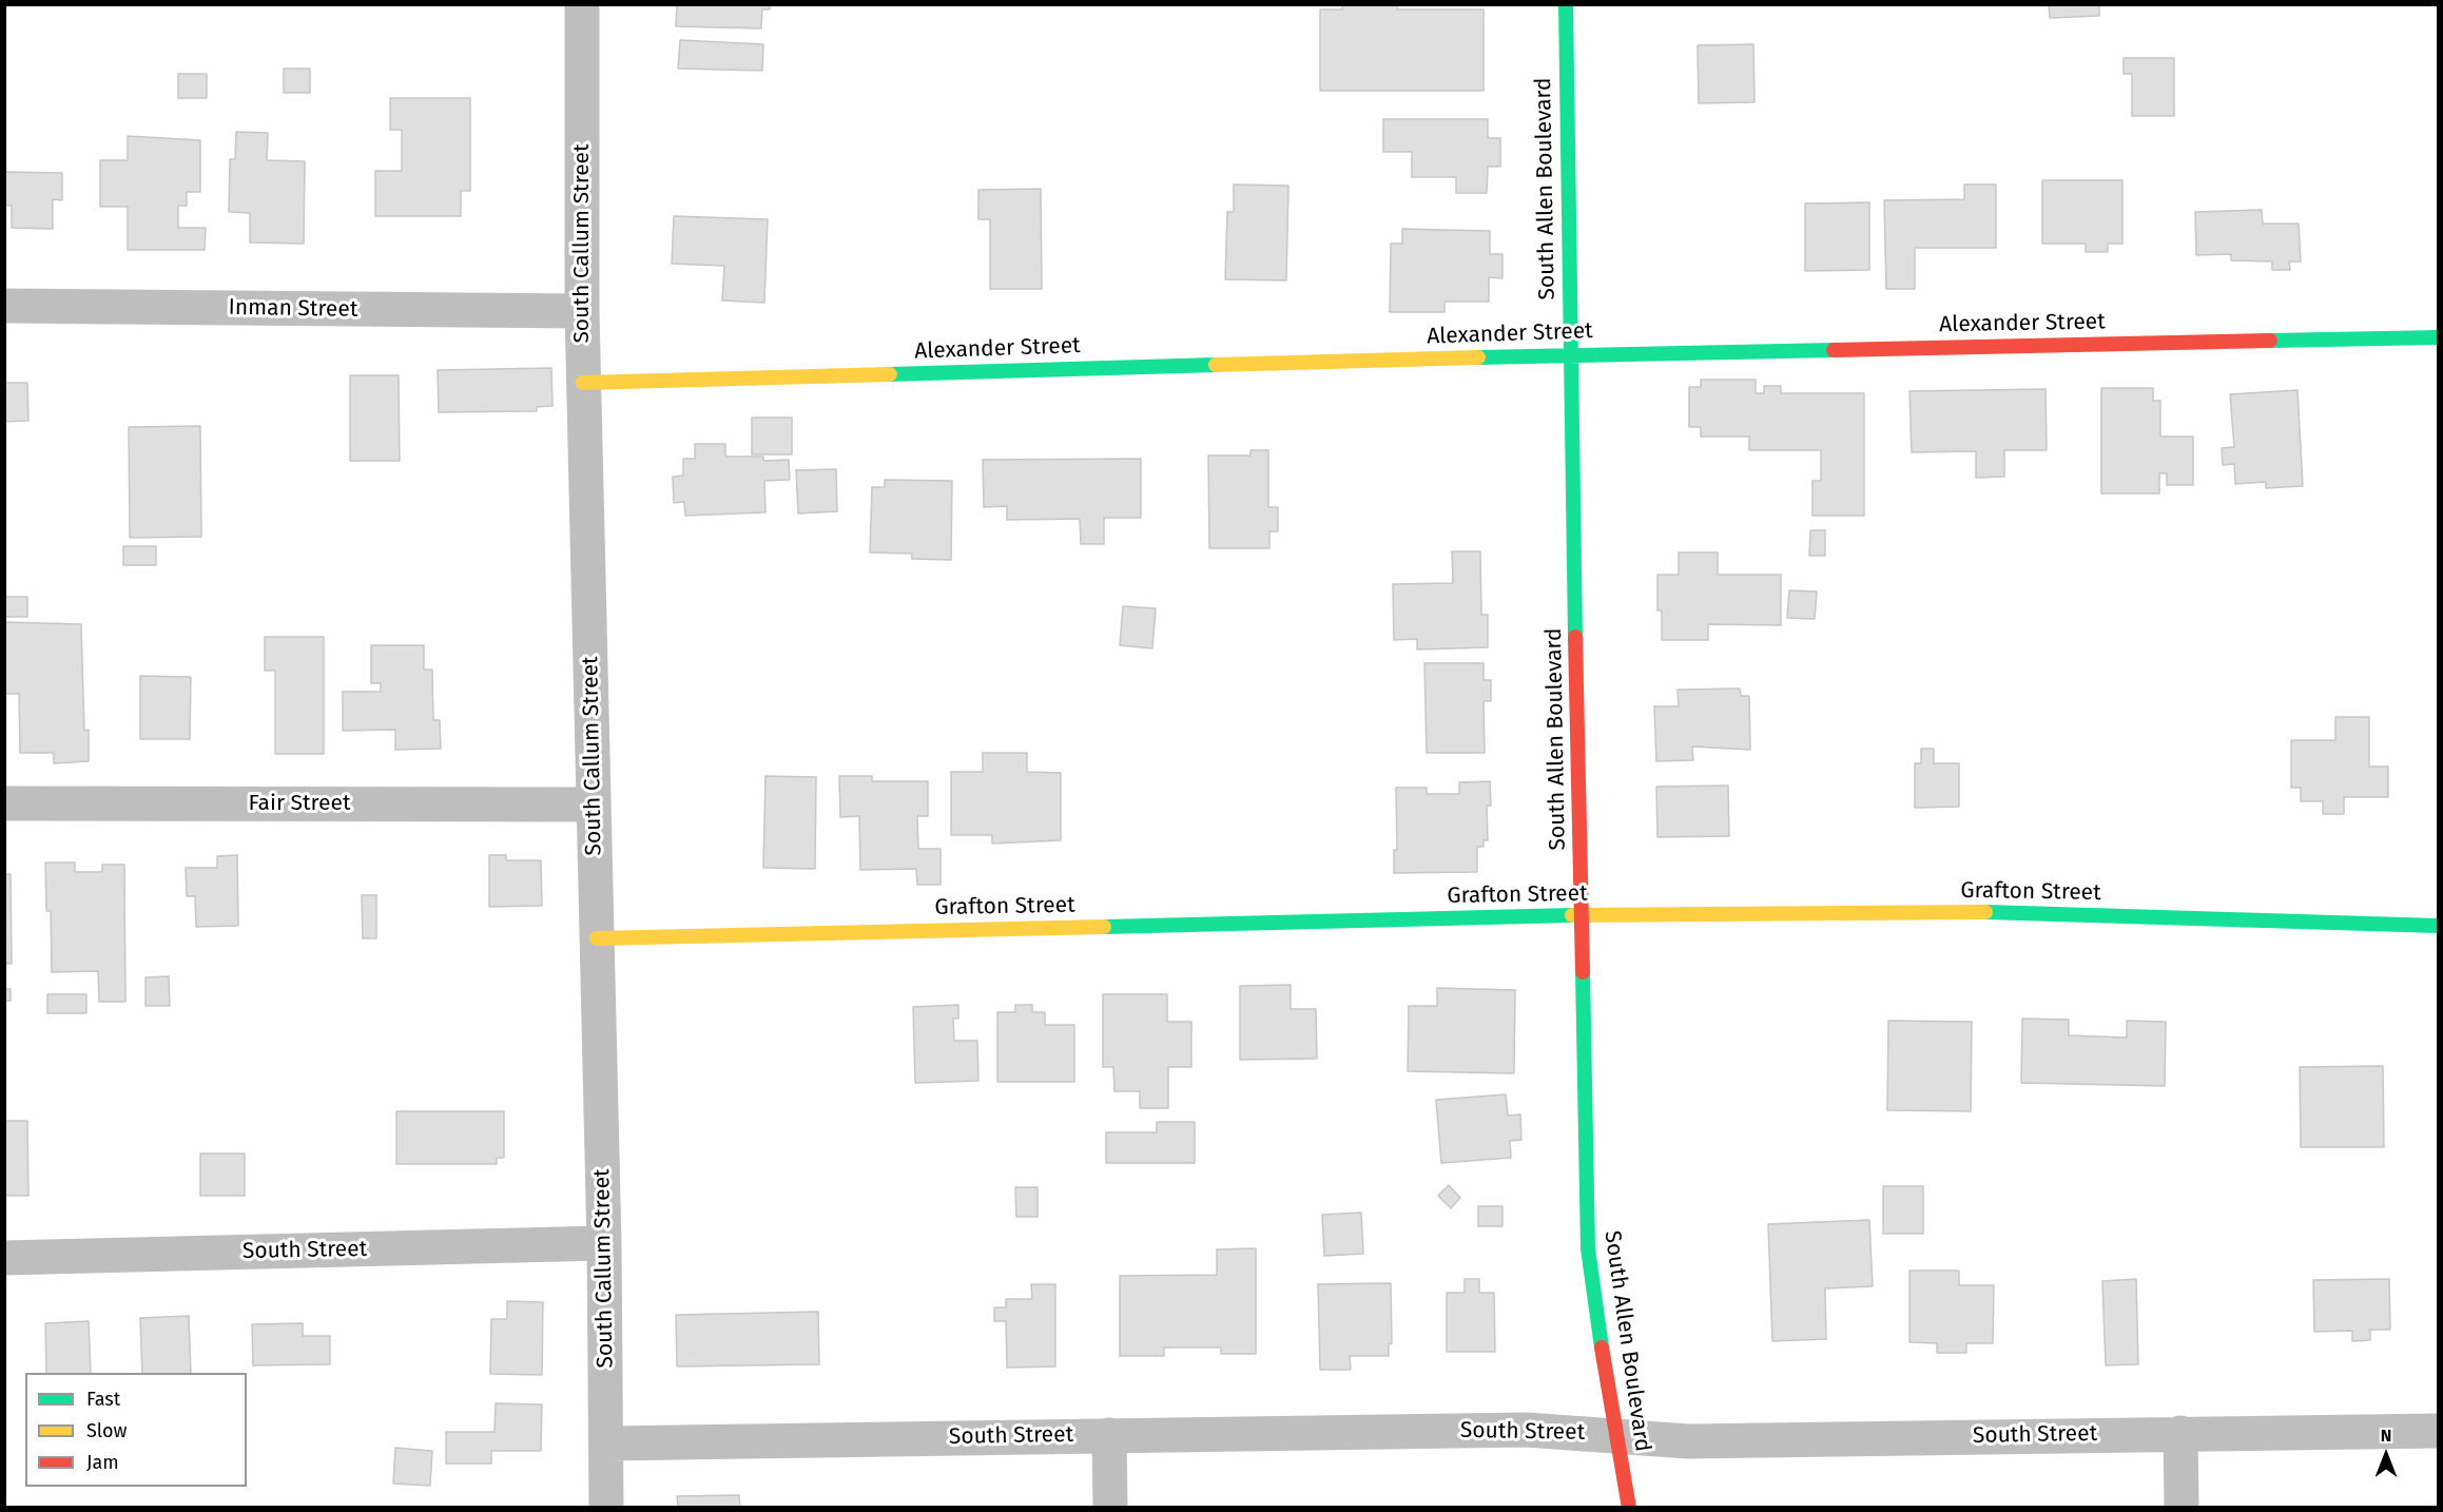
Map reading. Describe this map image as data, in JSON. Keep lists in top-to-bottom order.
{
  "streets": {
    "street": [
      "South Allen Boulevard",
      "South Callum Street",
      "Inman Street",
      "Alexander Street",
      "Fair Street",
      "Grafton Street",
      "South Street"
    ]
  },
  "crossings": [
    ["South Allen Boulevard", "Alexander Street"],
    ["South Allen Boulevard", "Grafton Street"],
    ["South Allen Boulevard", "South Street"],
    ["South Callum Street", "Inman Street"],
    ["South Callum Street", "Alexander Street"],
    ["South Callum Street", "Fair Street"],
    ["South Callum Street", "Grafton Street"],
    ["South Callum Street", "South Street"]
  ],
  "legend": ["Fast", "Slow", "Jam"],
  "north": "top"
}
